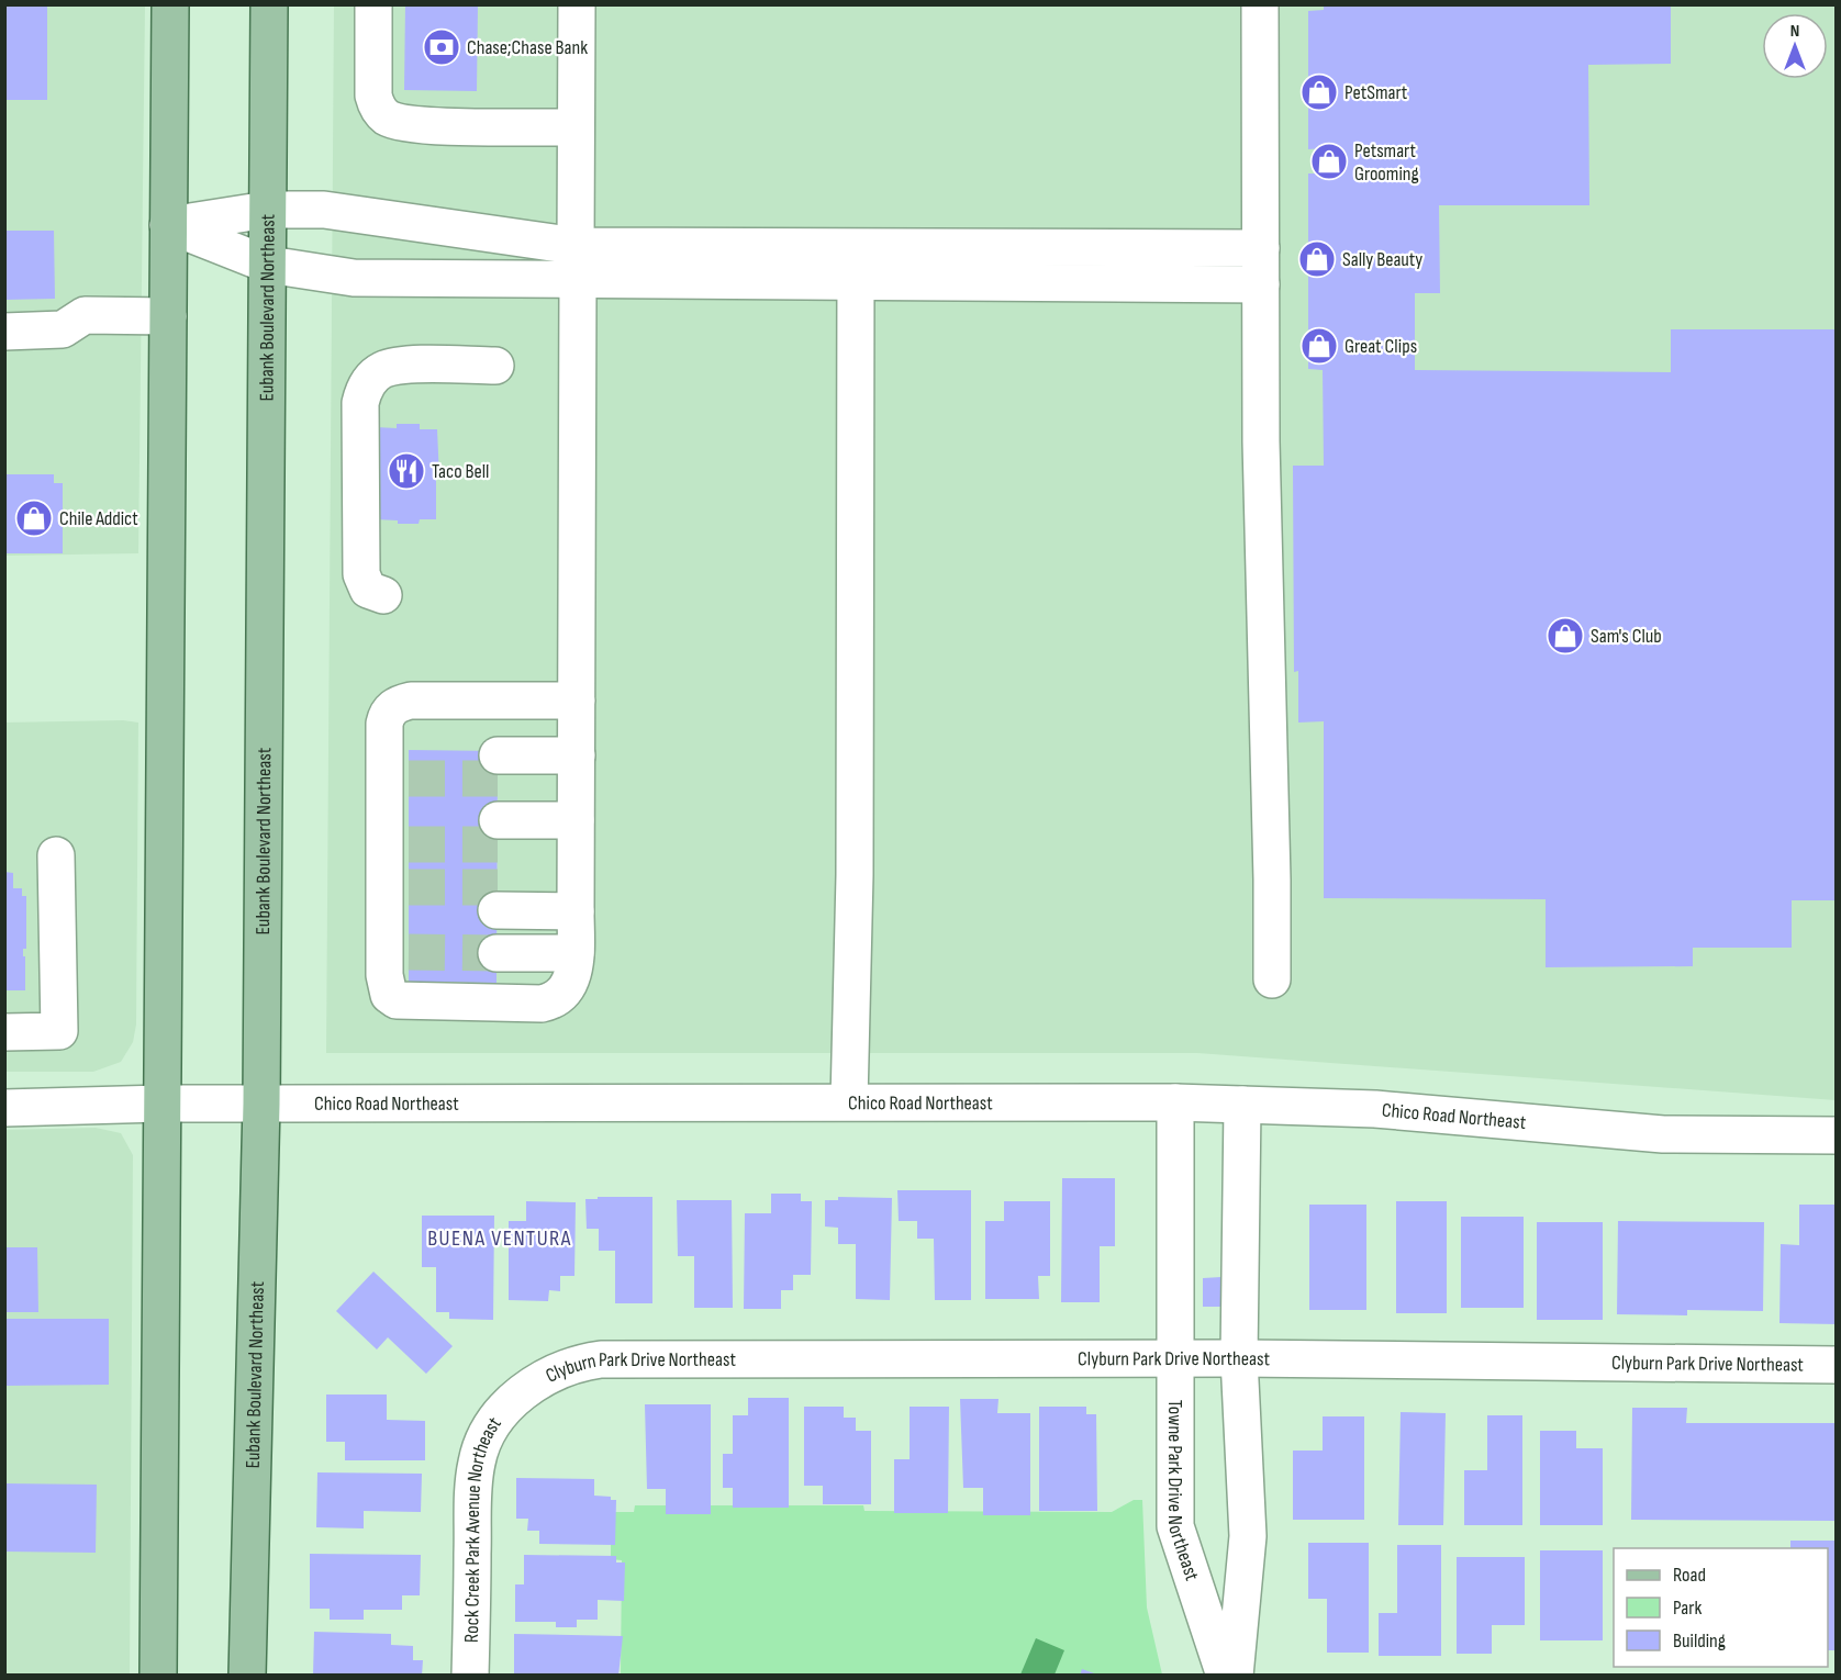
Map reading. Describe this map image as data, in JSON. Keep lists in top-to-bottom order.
{
  "streets": {
    "main road": ["Eubank Boulevard Northeast"],
    "street": [
      "Chico Road Northeast",
      "Clyburn Park Drive Northeast",
      "Towne Park Drive Northeast",
      "Rock Creek Park Avenue Northeast"
    ]
  },
  "crossings": [
    ["Eubank Boulevard Northeast", "Chico Road Northeast"],
    ["Chico Road Northeast", "Towne Park Drive Northeast"],
    ["Clyburn Park Drive Northeast", "Towne Park Drive Northeast"],
    ["Clyburn Park Drive Northeast", "Rock Creek Park Avenue Northeast"]
  ],
  "districts": ["BUENA VENTURA"],
  "places": {
    "bank": ["Chase;Chase Bank"],
    "shop": [
      "PetSmart",
      "Petsmart Grooming",
      "Sally Beauty",
      "Great Clips",
      "Chile Addict",
      "Sam's Club"
    ],
    "restaurant": ["Taco Bell"]
  },
  "legend": ["Road", "Park", "Building"],
  "north": "top"
}
